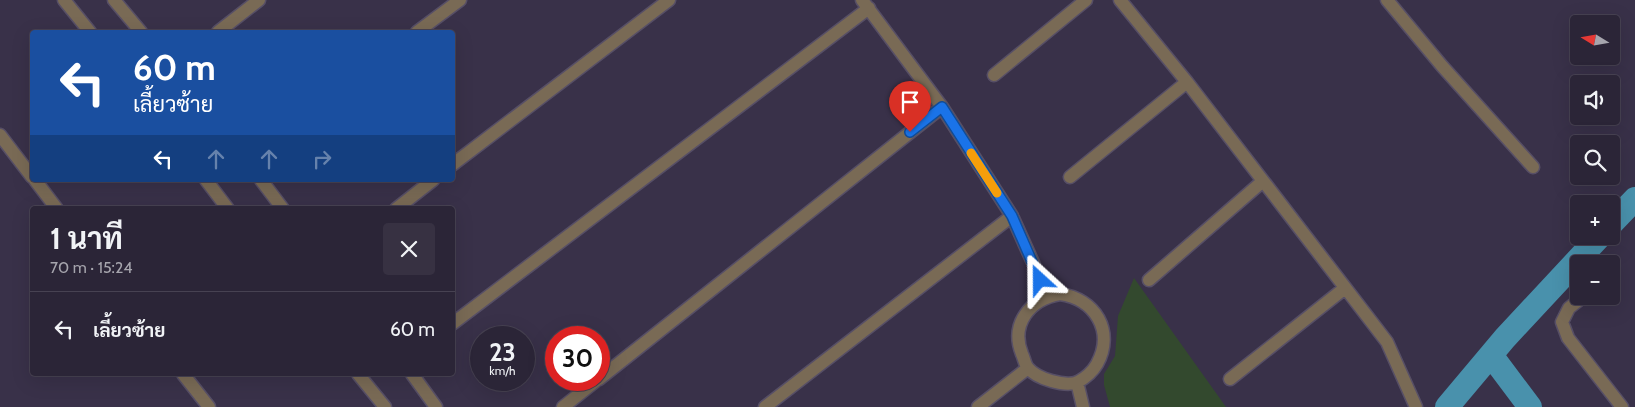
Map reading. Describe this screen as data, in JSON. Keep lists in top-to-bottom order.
{
  "north": "left",
  "page": {
    "map_buttons": ["+", "−"],
    "turn": ["60 m", "เลี้ยวซ้าย"],
    "heading": ["1 นาที", "70 m · 15:24"],
    "list": [
      {
        "name": "เลี้ยวซ้าย",
        "value": "60 m"
      }
    ],
    "speed": "23 km/h",
    "limit": "30"
  }
}
